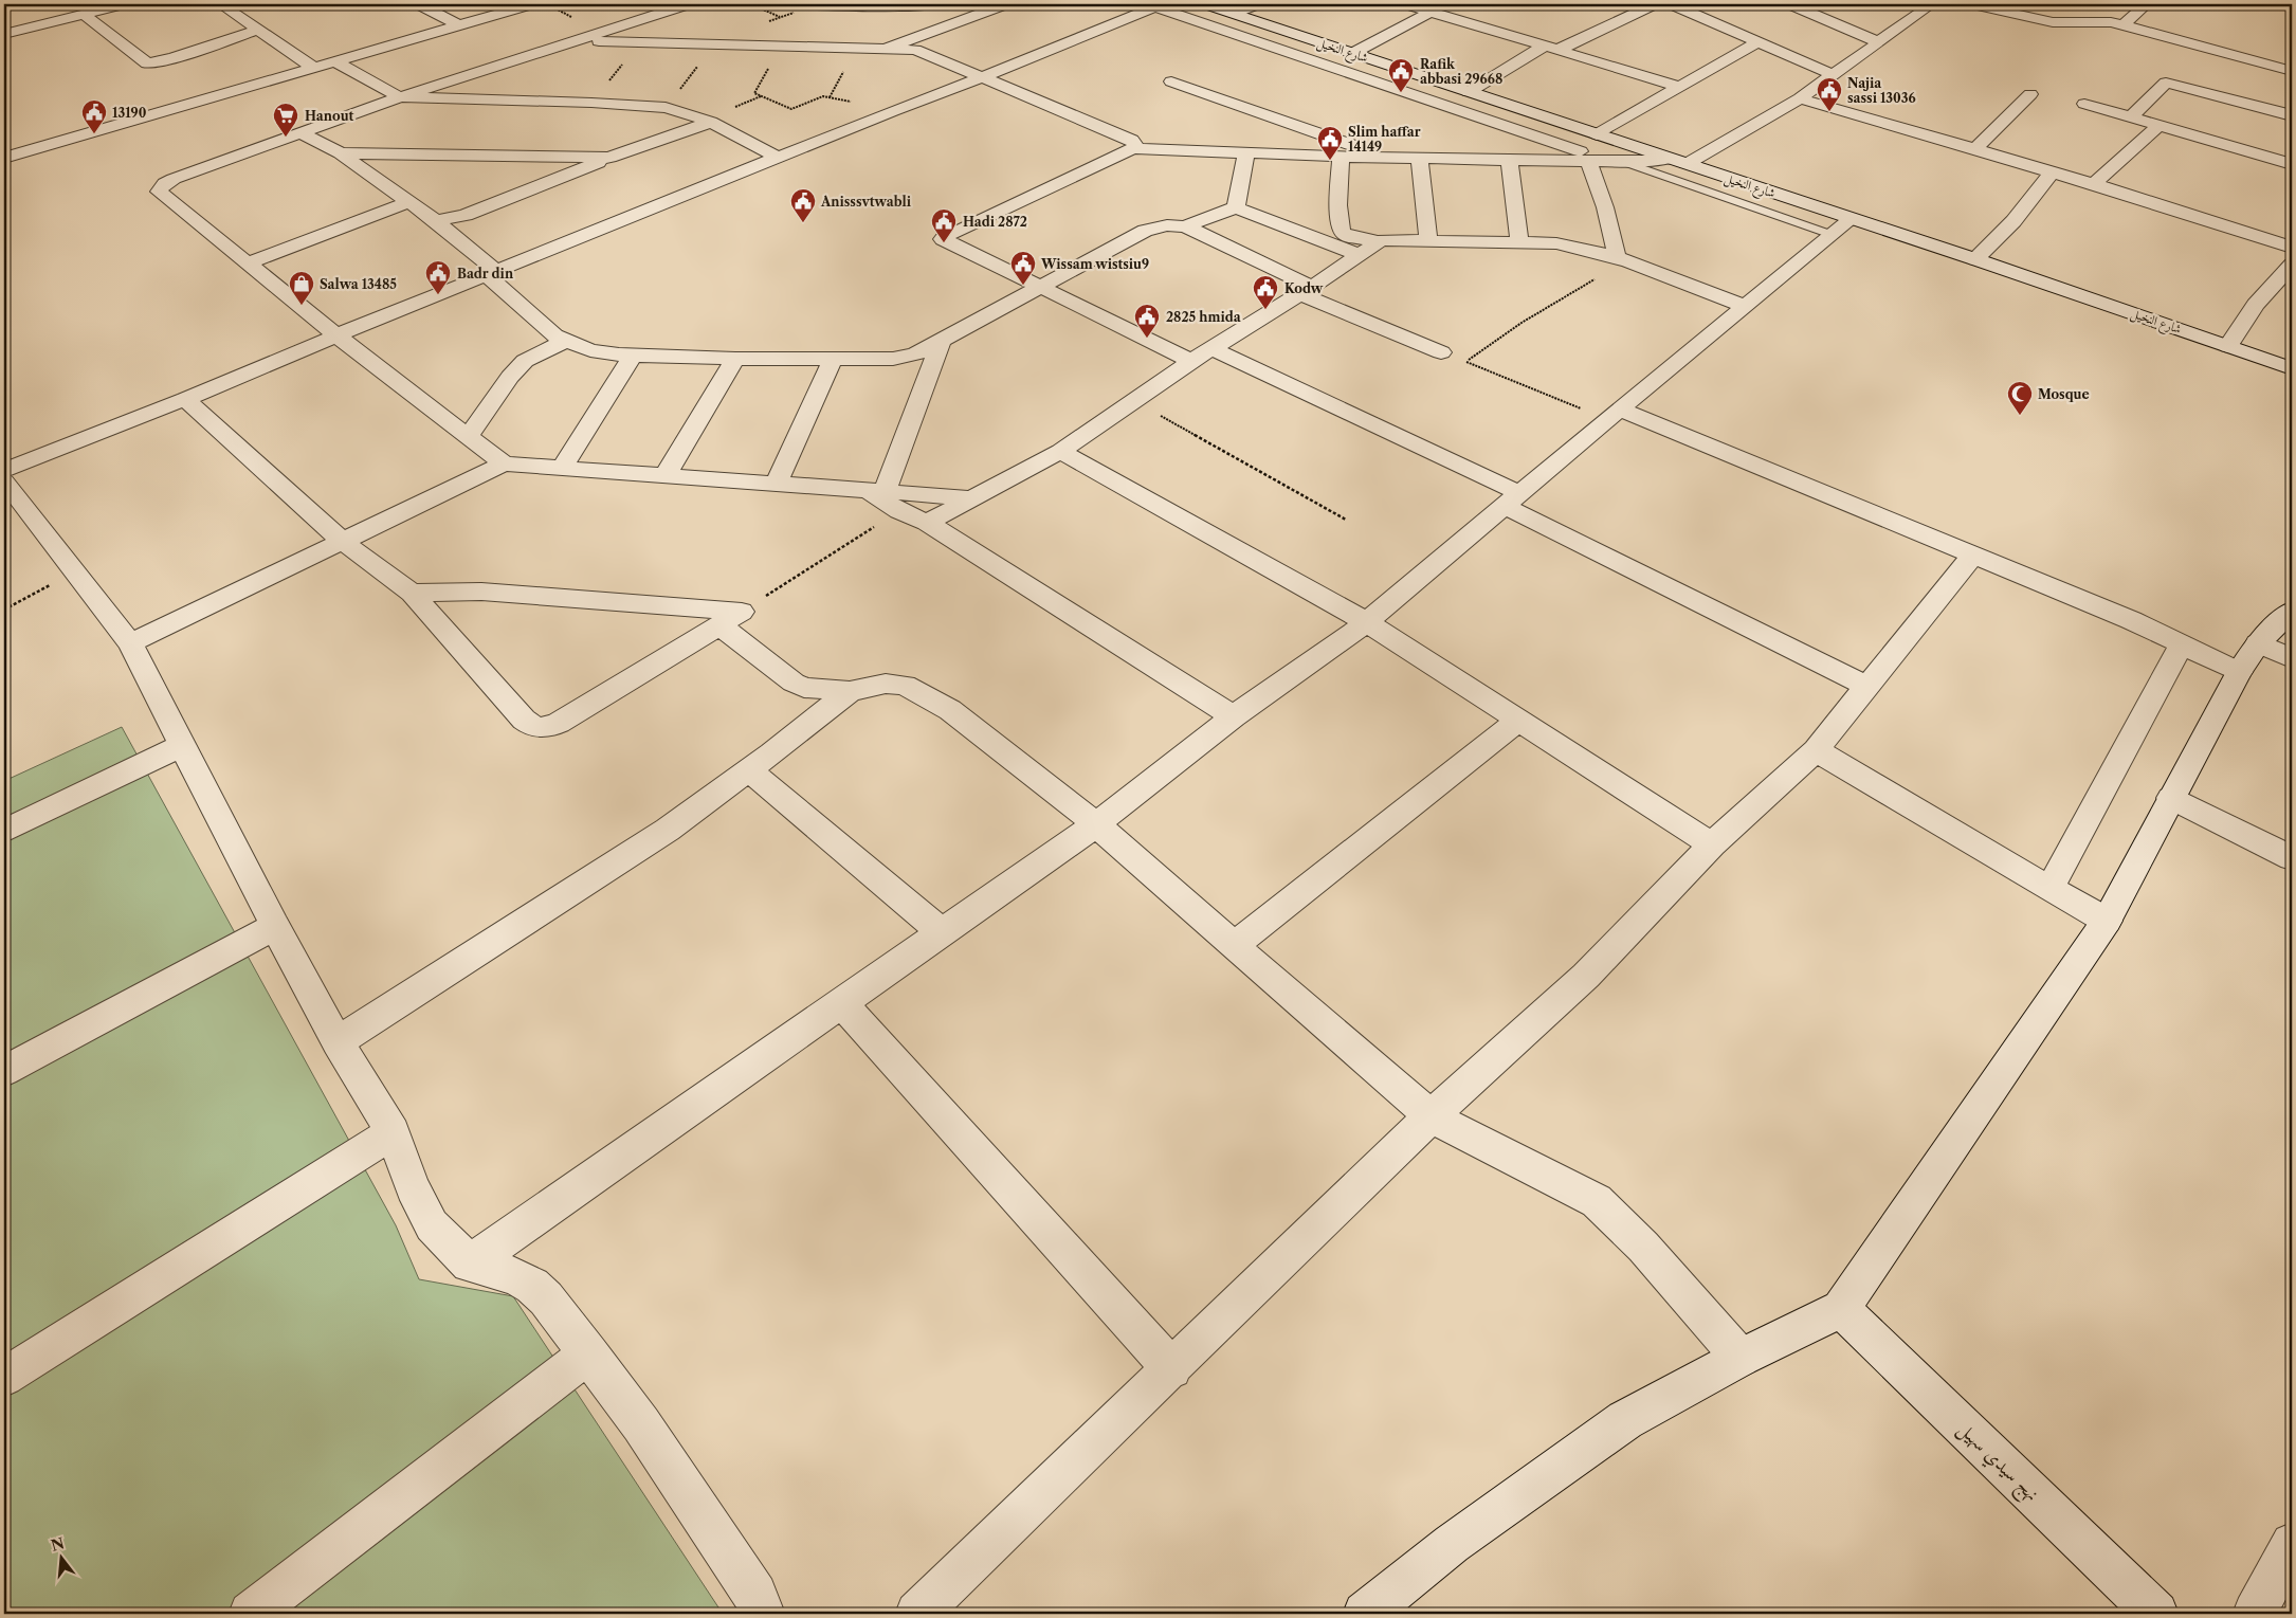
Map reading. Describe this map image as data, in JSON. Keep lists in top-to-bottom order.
{
  "streets": {
    "street": ["شارع النخيل", "نهج سيدي سهيل"]
  },
  "places": {
    "public building": [
      "Rafik abbasi 29668",
      "Najia sassi 13036",
      "13190",
      "Slim haffar 14149",
      "Anisssvtwabli",
      "Hadi 2872",
      "Wissam wistsiu9",
      "Badr din",
      "Kodw",
      "2825 hmida"
    ],
    "supermarket": ["Hanout"],
    "shop": ["Salwa 13485"],
    "mosque": ["Mosque"]
  },
  "north": "top"
}
